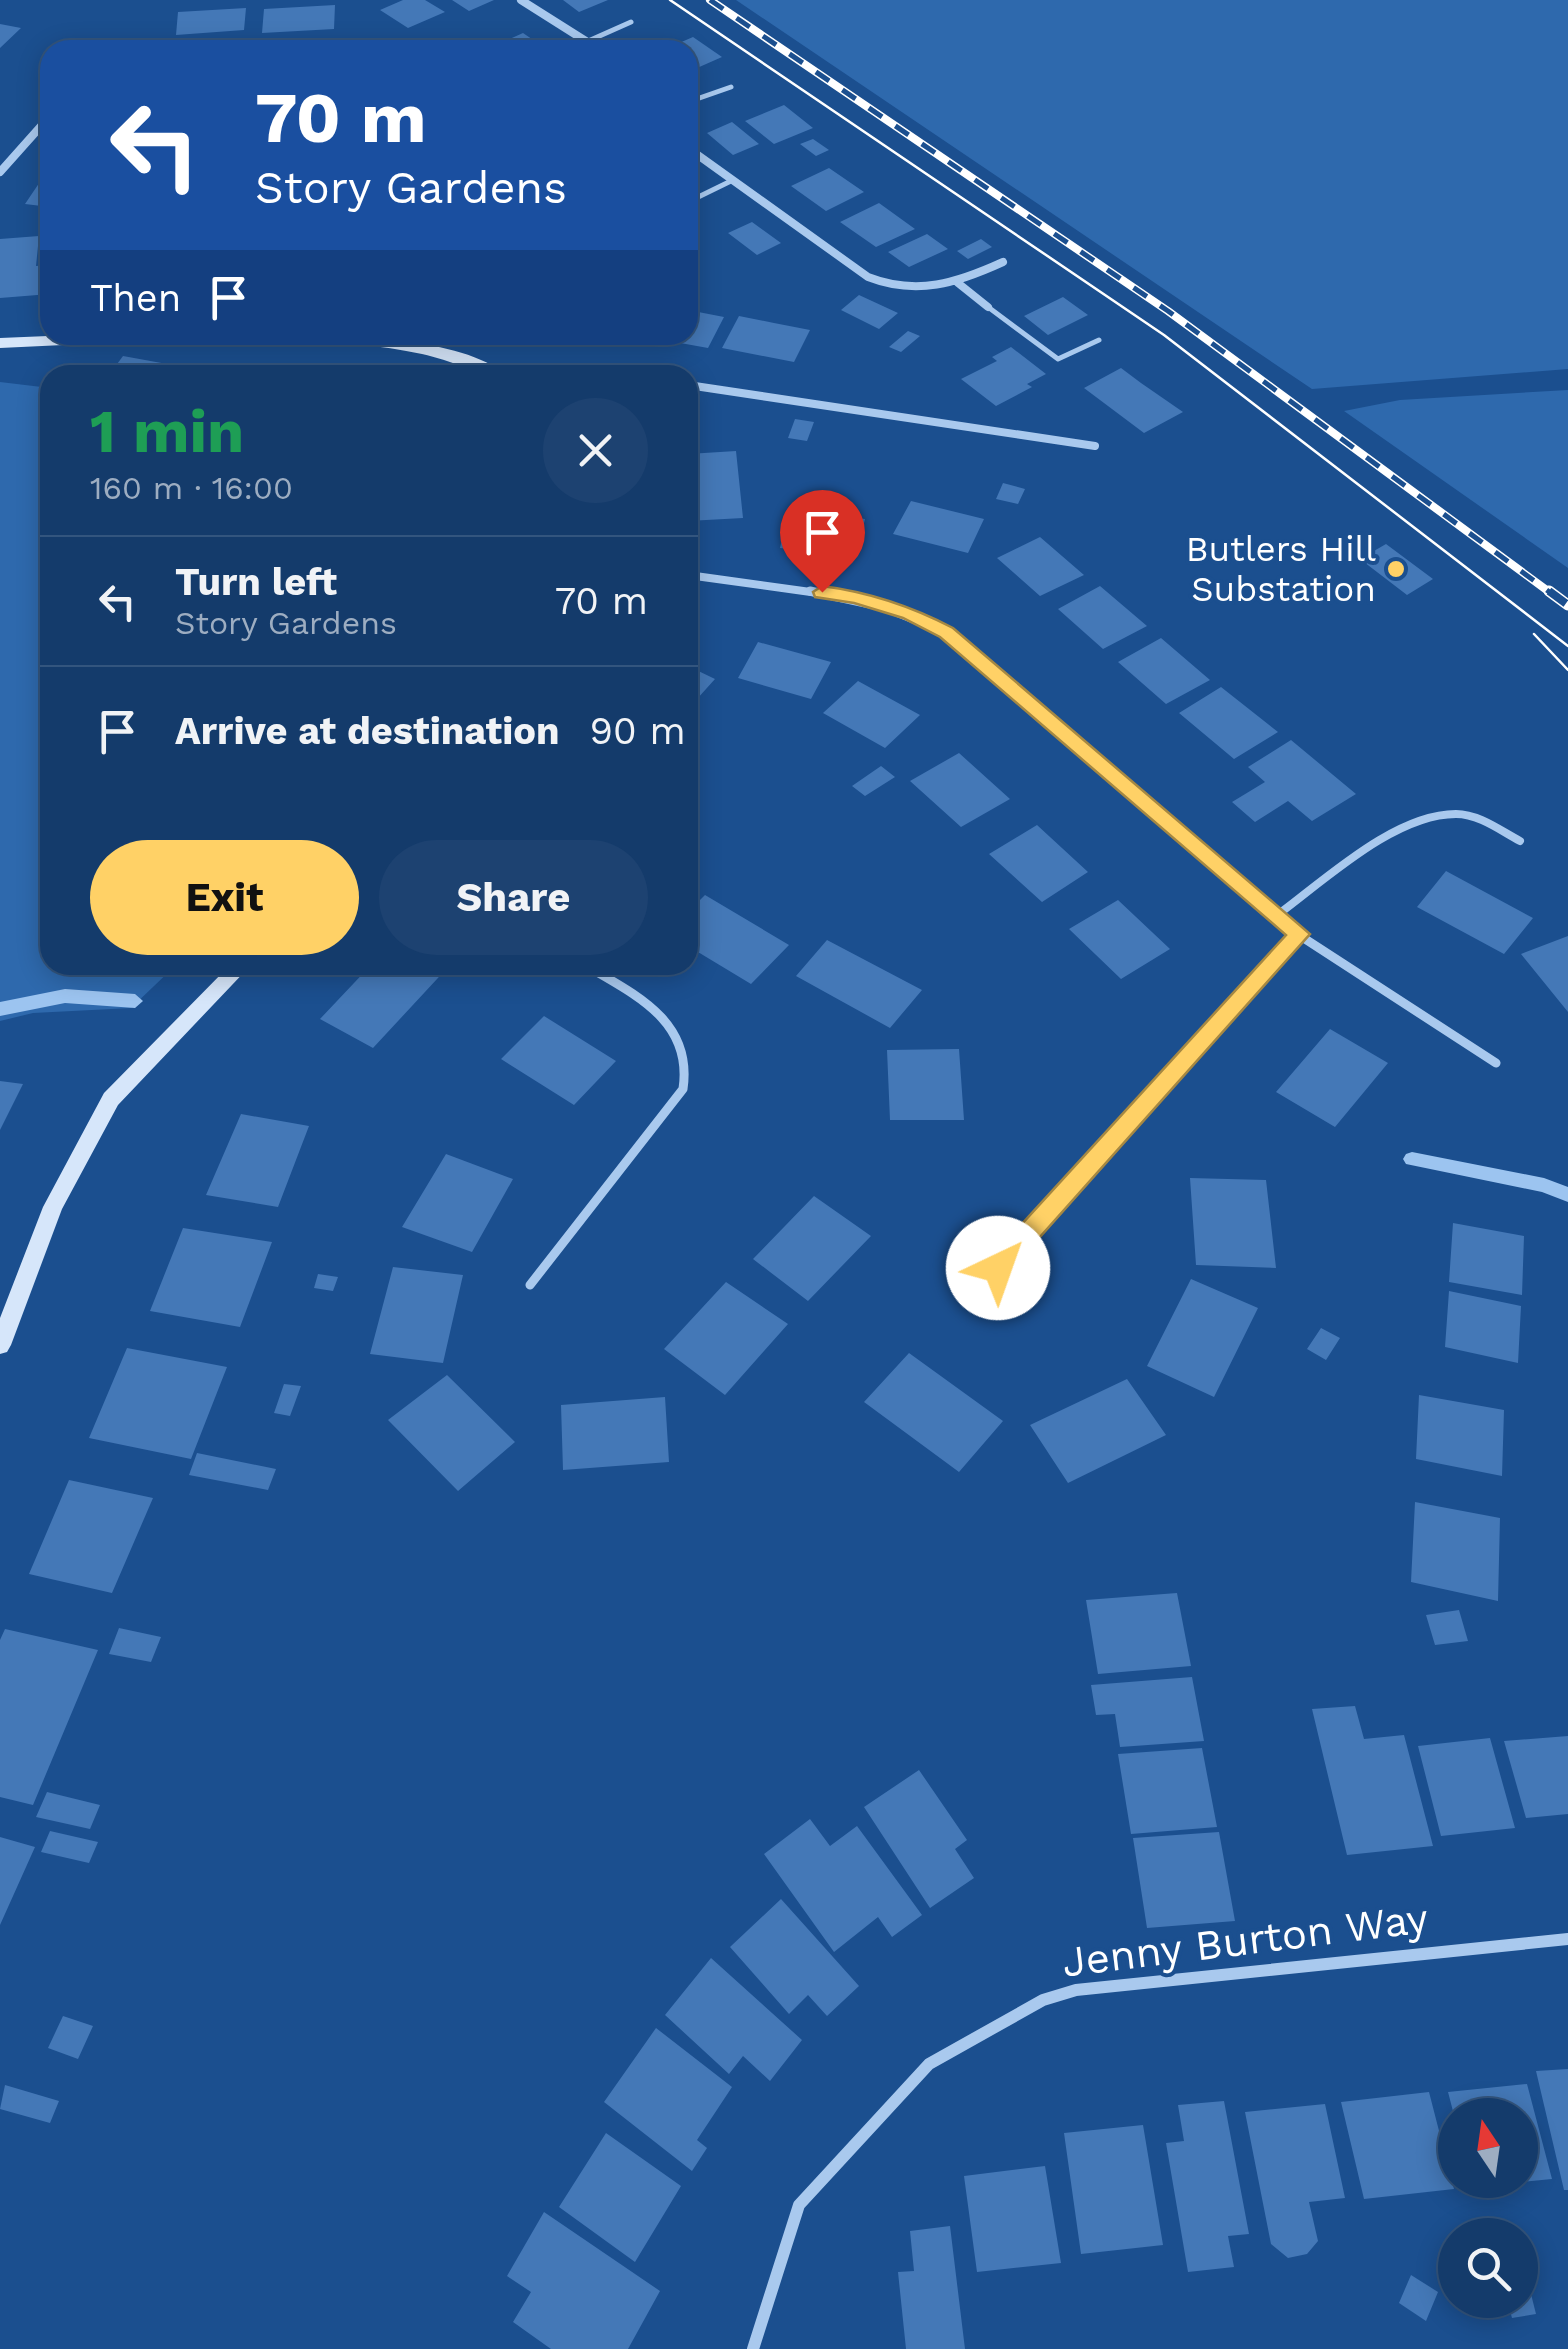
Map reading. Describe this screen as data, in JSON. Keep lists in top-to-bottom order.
{
  "streets": {
    "street": ["Jenny Burton Way"]
  },
  "places": ["Butlers Hill Substation"],
  "north": "top",
  "page": {
    "turn": ["70 m", "Story Gardens"],
    "then": "Then",
    "heading": ["1 min", "160 m · 16:00"],
    "list": [
      {
        "name": "Turn left",
        "note": "Story Gardens",
        "value": "70 m"
      },
      {
        "name": "Arrive at destination",
        "value": "90 m"
      }
    ],
    "buttons": ["Exit", "Share"]
  }
}
